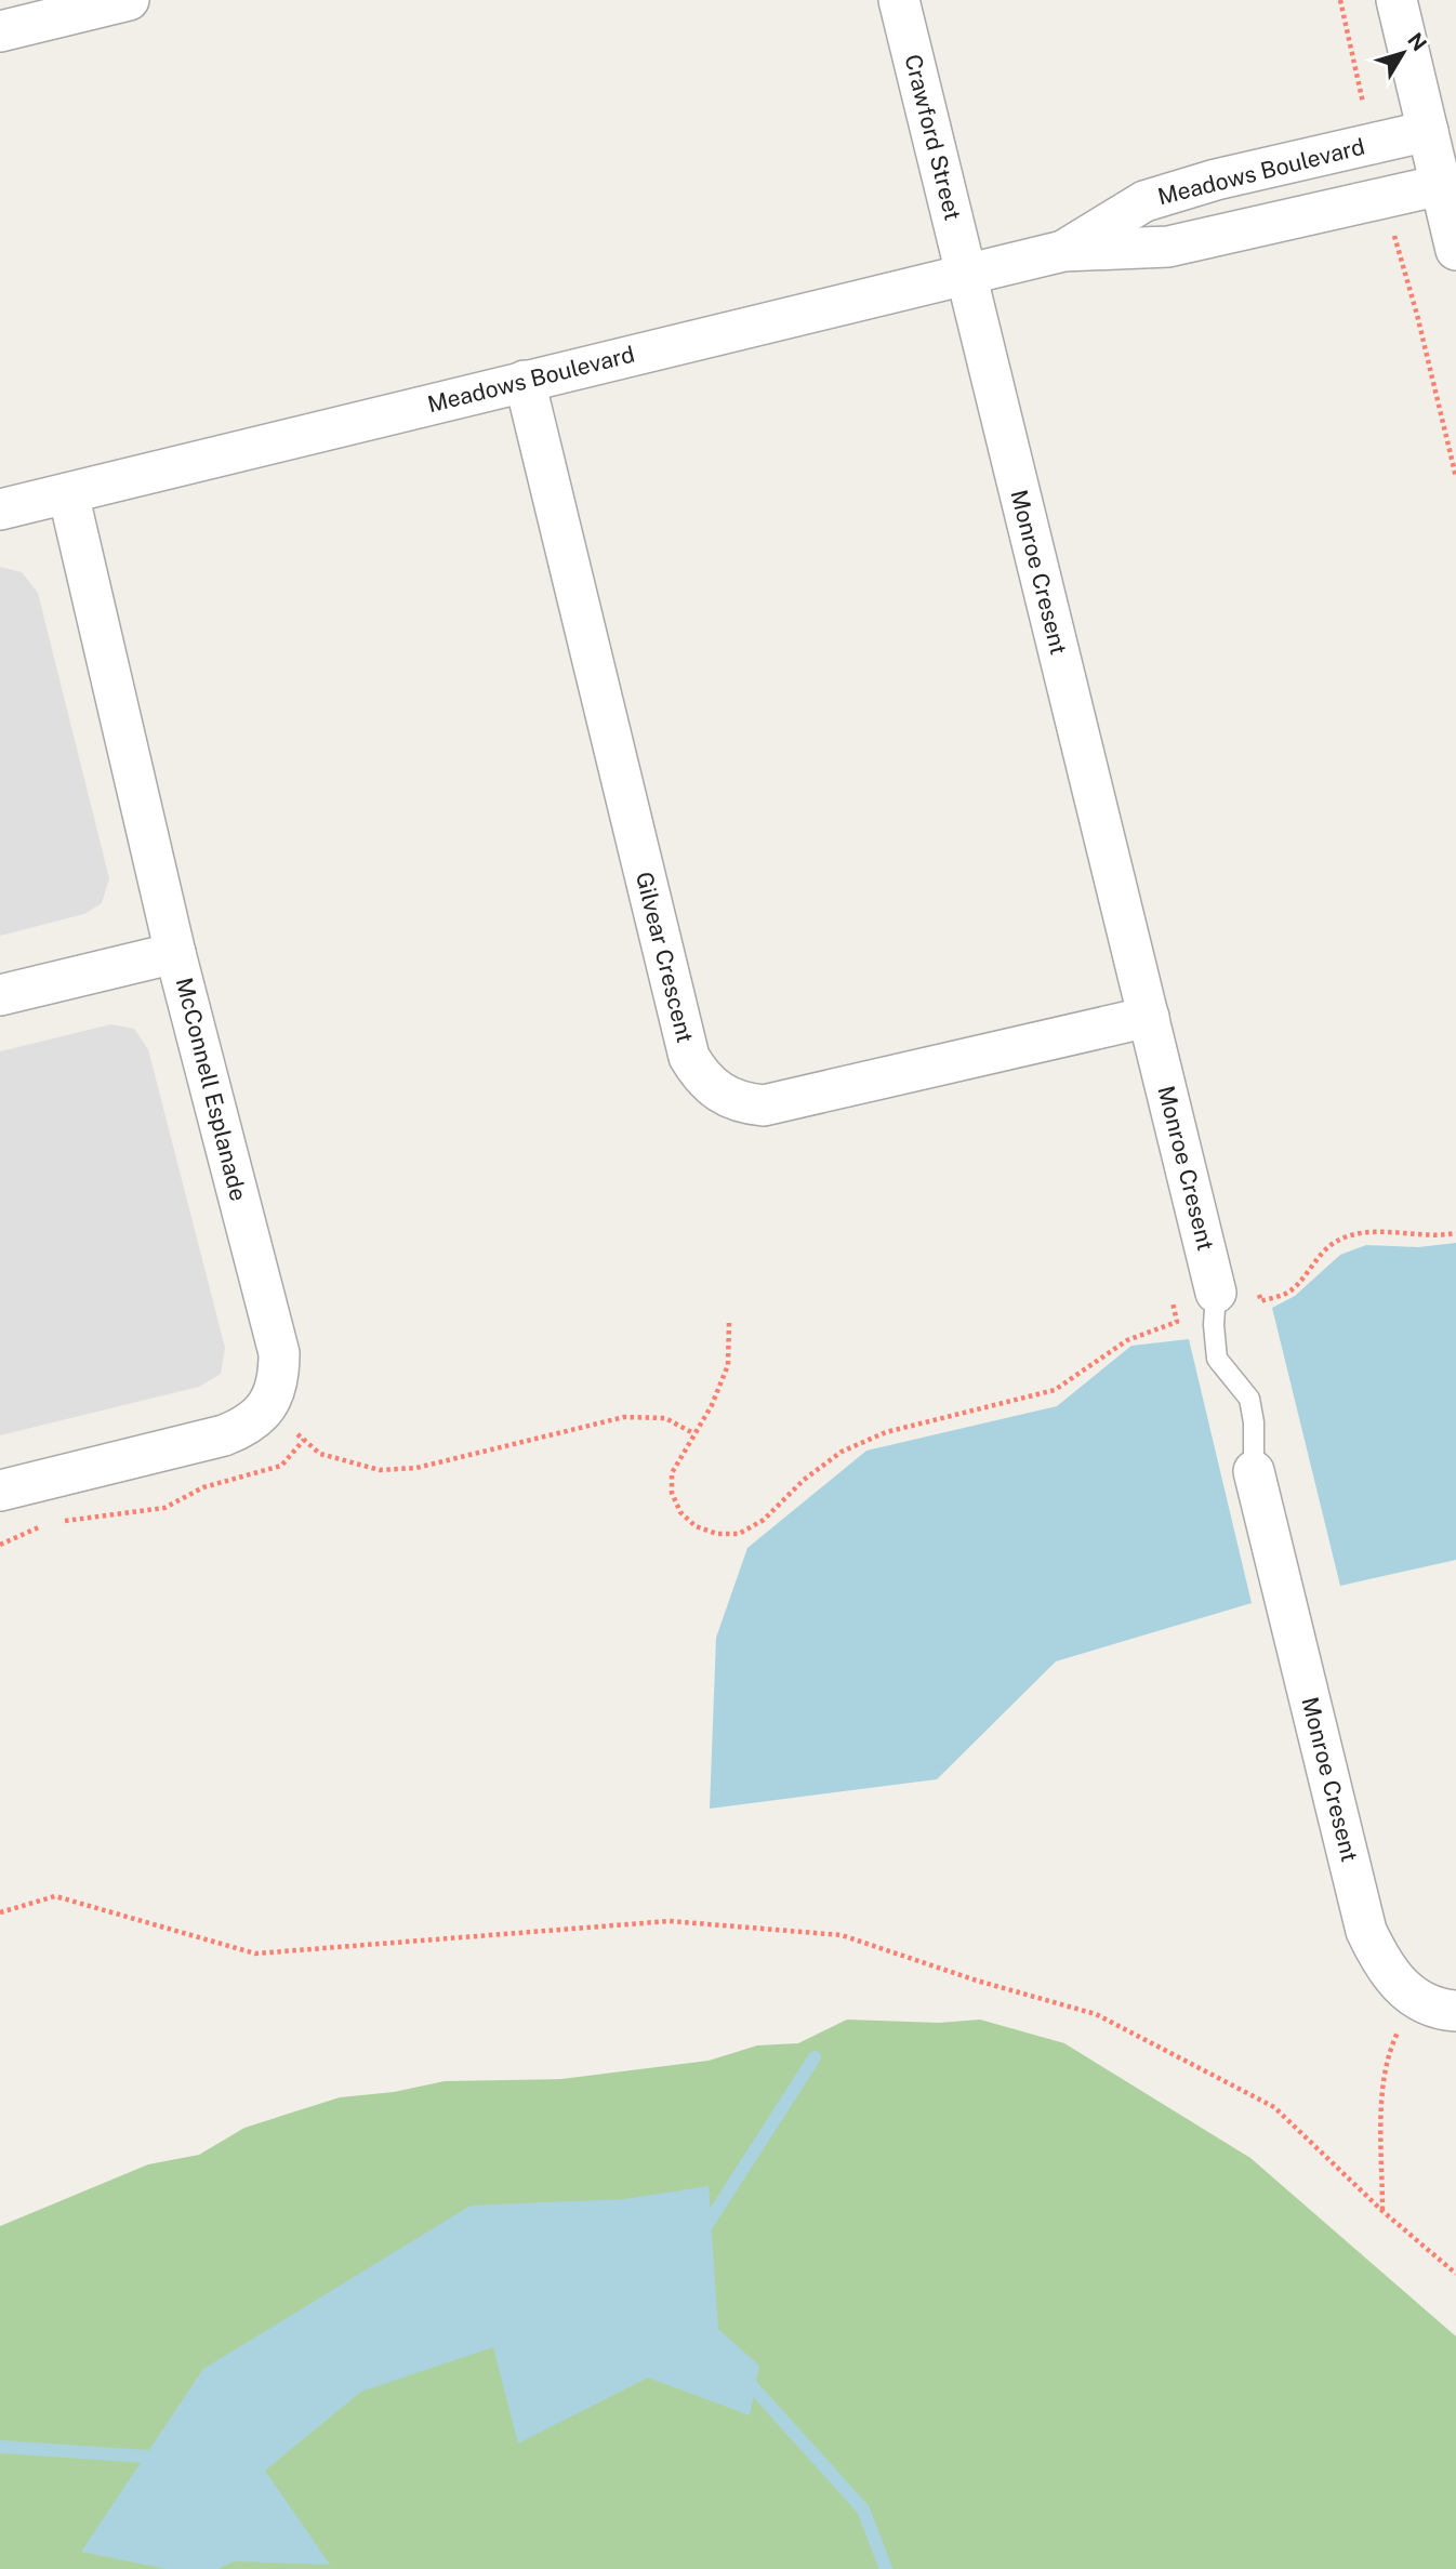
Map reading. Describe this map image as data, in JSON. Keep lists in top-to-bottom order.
{
  "streets": {
    "street": [
      "Crawford Street",
      "Meadows Boulevard",
      "Monroe Cresent",
      "Gilvear Crescent",
      "McConnell Esplanade"
    ]
  },
  "crossings": [
    ["Crawford Street", "Meadows Boulevard"],
    ["Crawford Street", "Monroe Cresent"],
    ["Meadows Boulevard", "Monroe Cresent"],
    ["Meadows Boulevard", "Gilvear Crescent"],
    ["Meadows Boulevard", "McConnell Esplanade"],
    ["Monroe Cresent", "Gilvear Crescent"]
  ],
  "north": "top right"
}
